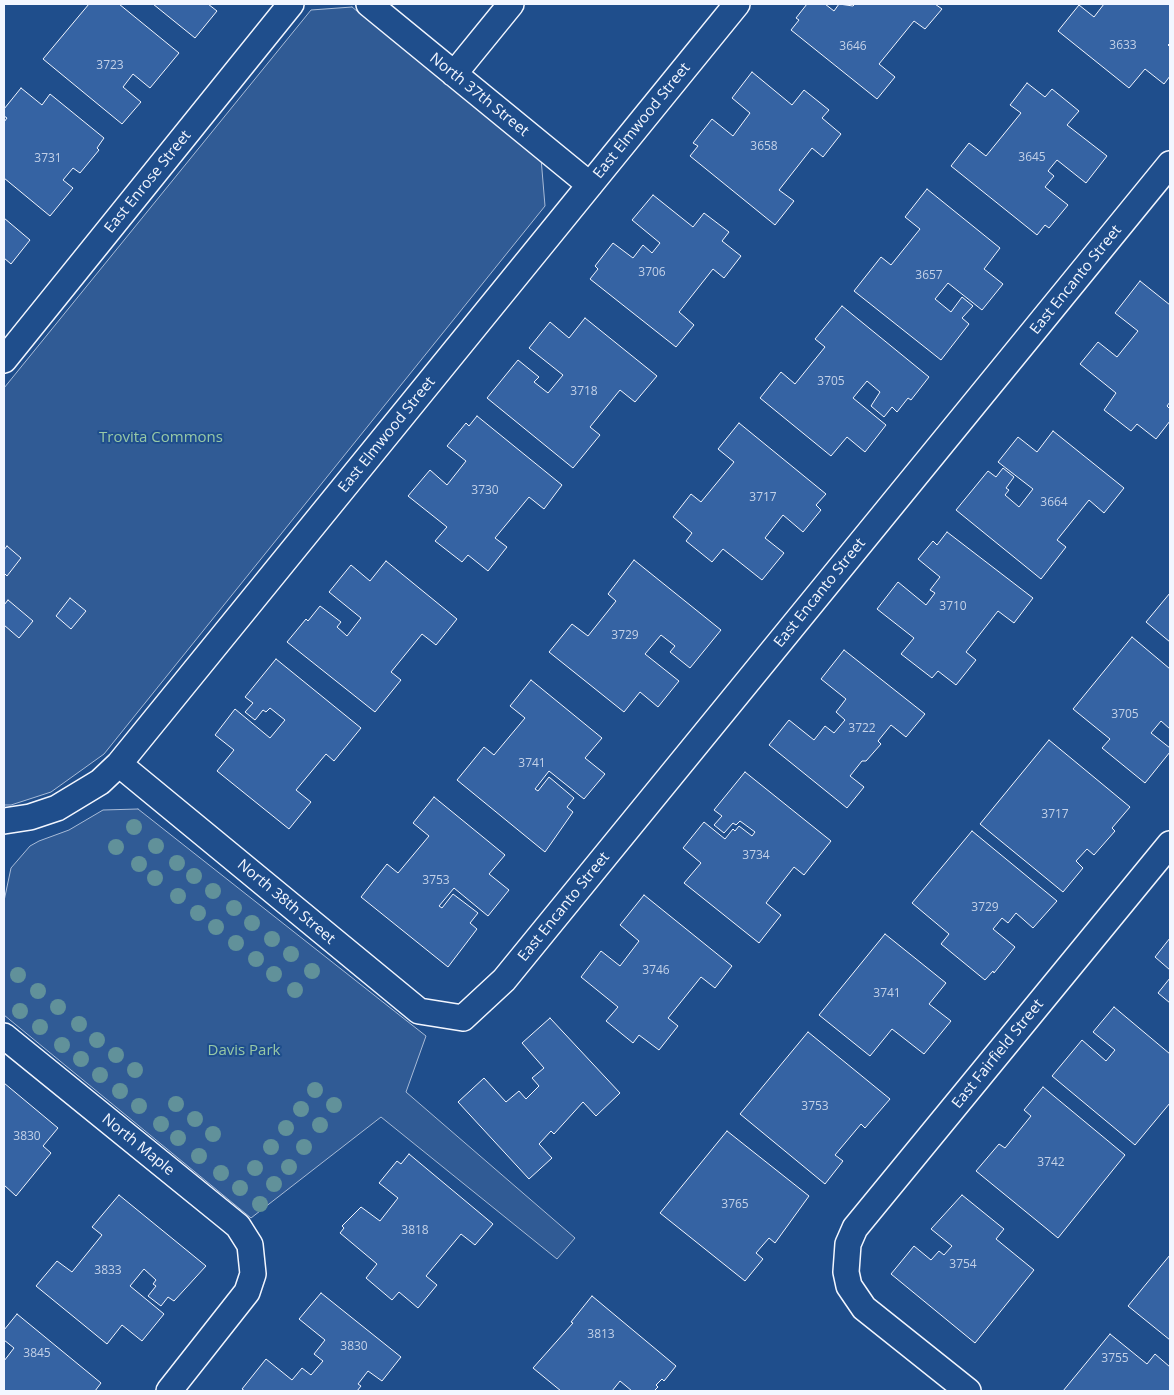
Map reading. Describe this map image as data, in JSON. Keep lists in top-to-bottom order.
{
  "streets": {
    "street": [
      "North 37th Street",
      "East Elmwood Street",
      "East Enrose Street",
      "East Encanto Street",
      "North 38th Street",
      "East Fairfield Street",
      "North Maple"
    ]
  },
  "crossings": [
    ["North 37th Street", "East Elmwood Street"],
    ["East Elmwood Street", "North 38th Street"],
    ["East Encanto Street", "North 38th Street"]
  ],
  "parks": ["Trovita Commons", "Davis Park"],
  "house_numbers": [
    "3633",
    "3646",
    "3723",
    "3658",
    "3645",
    "3731",
    "3706",
    "3657",
    "3705",
    "3718",
    "3730",
    "3717",
    "3664",
    "3710",
    "3729",
    "3705",
    "3722",
    "3741",
    "3717",
    "3734",
    "3753",
    "3729",
    "3746",
    "3741",
    "3753",
    "3830",
    "3742",
    "3765",
    "3818",
    "3754",
    "3833",
    "3813",
    "3830",
    "3845",
    "3755"
  ]
}
